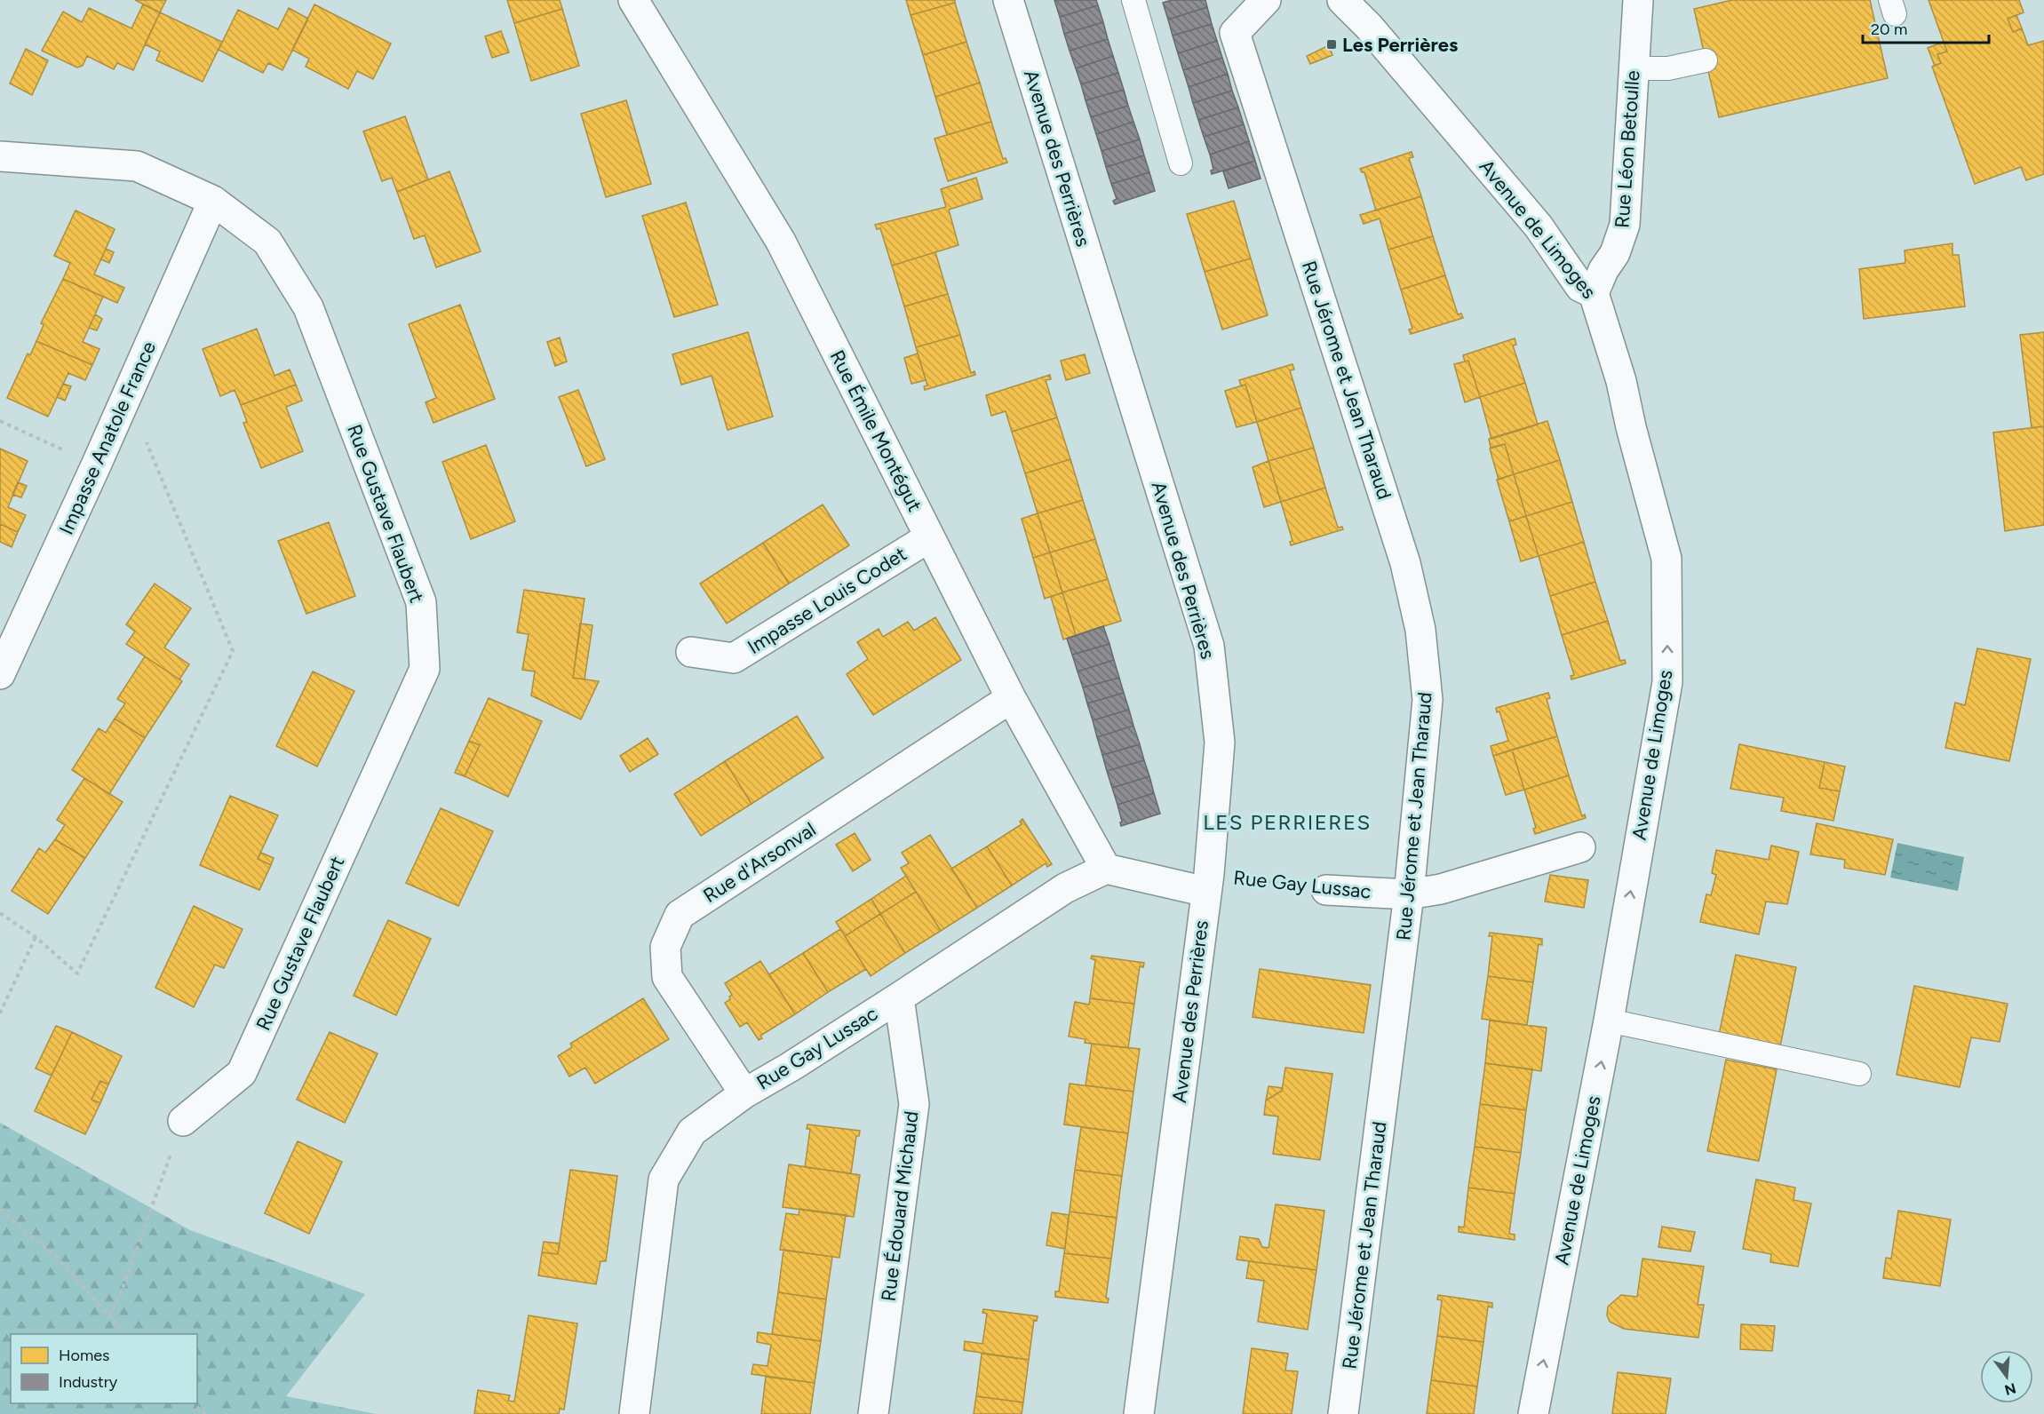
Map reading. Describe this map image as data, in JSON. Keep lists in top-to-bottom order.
{
  "streets": {
    "street": [
      "Rue Léon Betoulle",
      "Avenue des Perrières",
      "Avenue de Limoges",
      "Rue Jérome et Jean Tharaud",
      "Rue Émile Montégut",
      "Impasse Anatole France",
      "Rue Gustave Flaubert",
      "Impasse Louis Codet",
      "Rue d'Arsonval",
      "Rue Gay Lussac",
      "Rue Édouard Michaud"
    ]
  },
  "crossings": [
    ["Rue Léon Betoulle", "Avenue de Limoges"],
    ["Avenue des Perrières", "Rue Gay Lussac"],
    ["Rue Jérome et Jean Tharaud", "Rue Gay Lussac"],
    ["Rue Émile Montégut", "Impasse Louis Codet"],
    ["Rue Émile Montégut", "Rue d'Arsonval"],
    ["Rue Émile Montégut", "Rue Gay Lussac"],
    ["Impasse Anatole France", "Rue Gustave Flaubert"],
    ["Rue d'Arsonval", "Rue Gay Lussac"],
    ["Rue Gay Lussac", "Rue Édouard Michaud"]
  ],
  "one_way": ["Avenue de Limoges"],
  "districts": ["LES PERRIERES"],
  "places": {
    "transit": ["Les Perrières"]
  },
  "legend": ["Homes", "Industry"],
  "scale_bar": "20 m",
  "north": "bottom"
}
